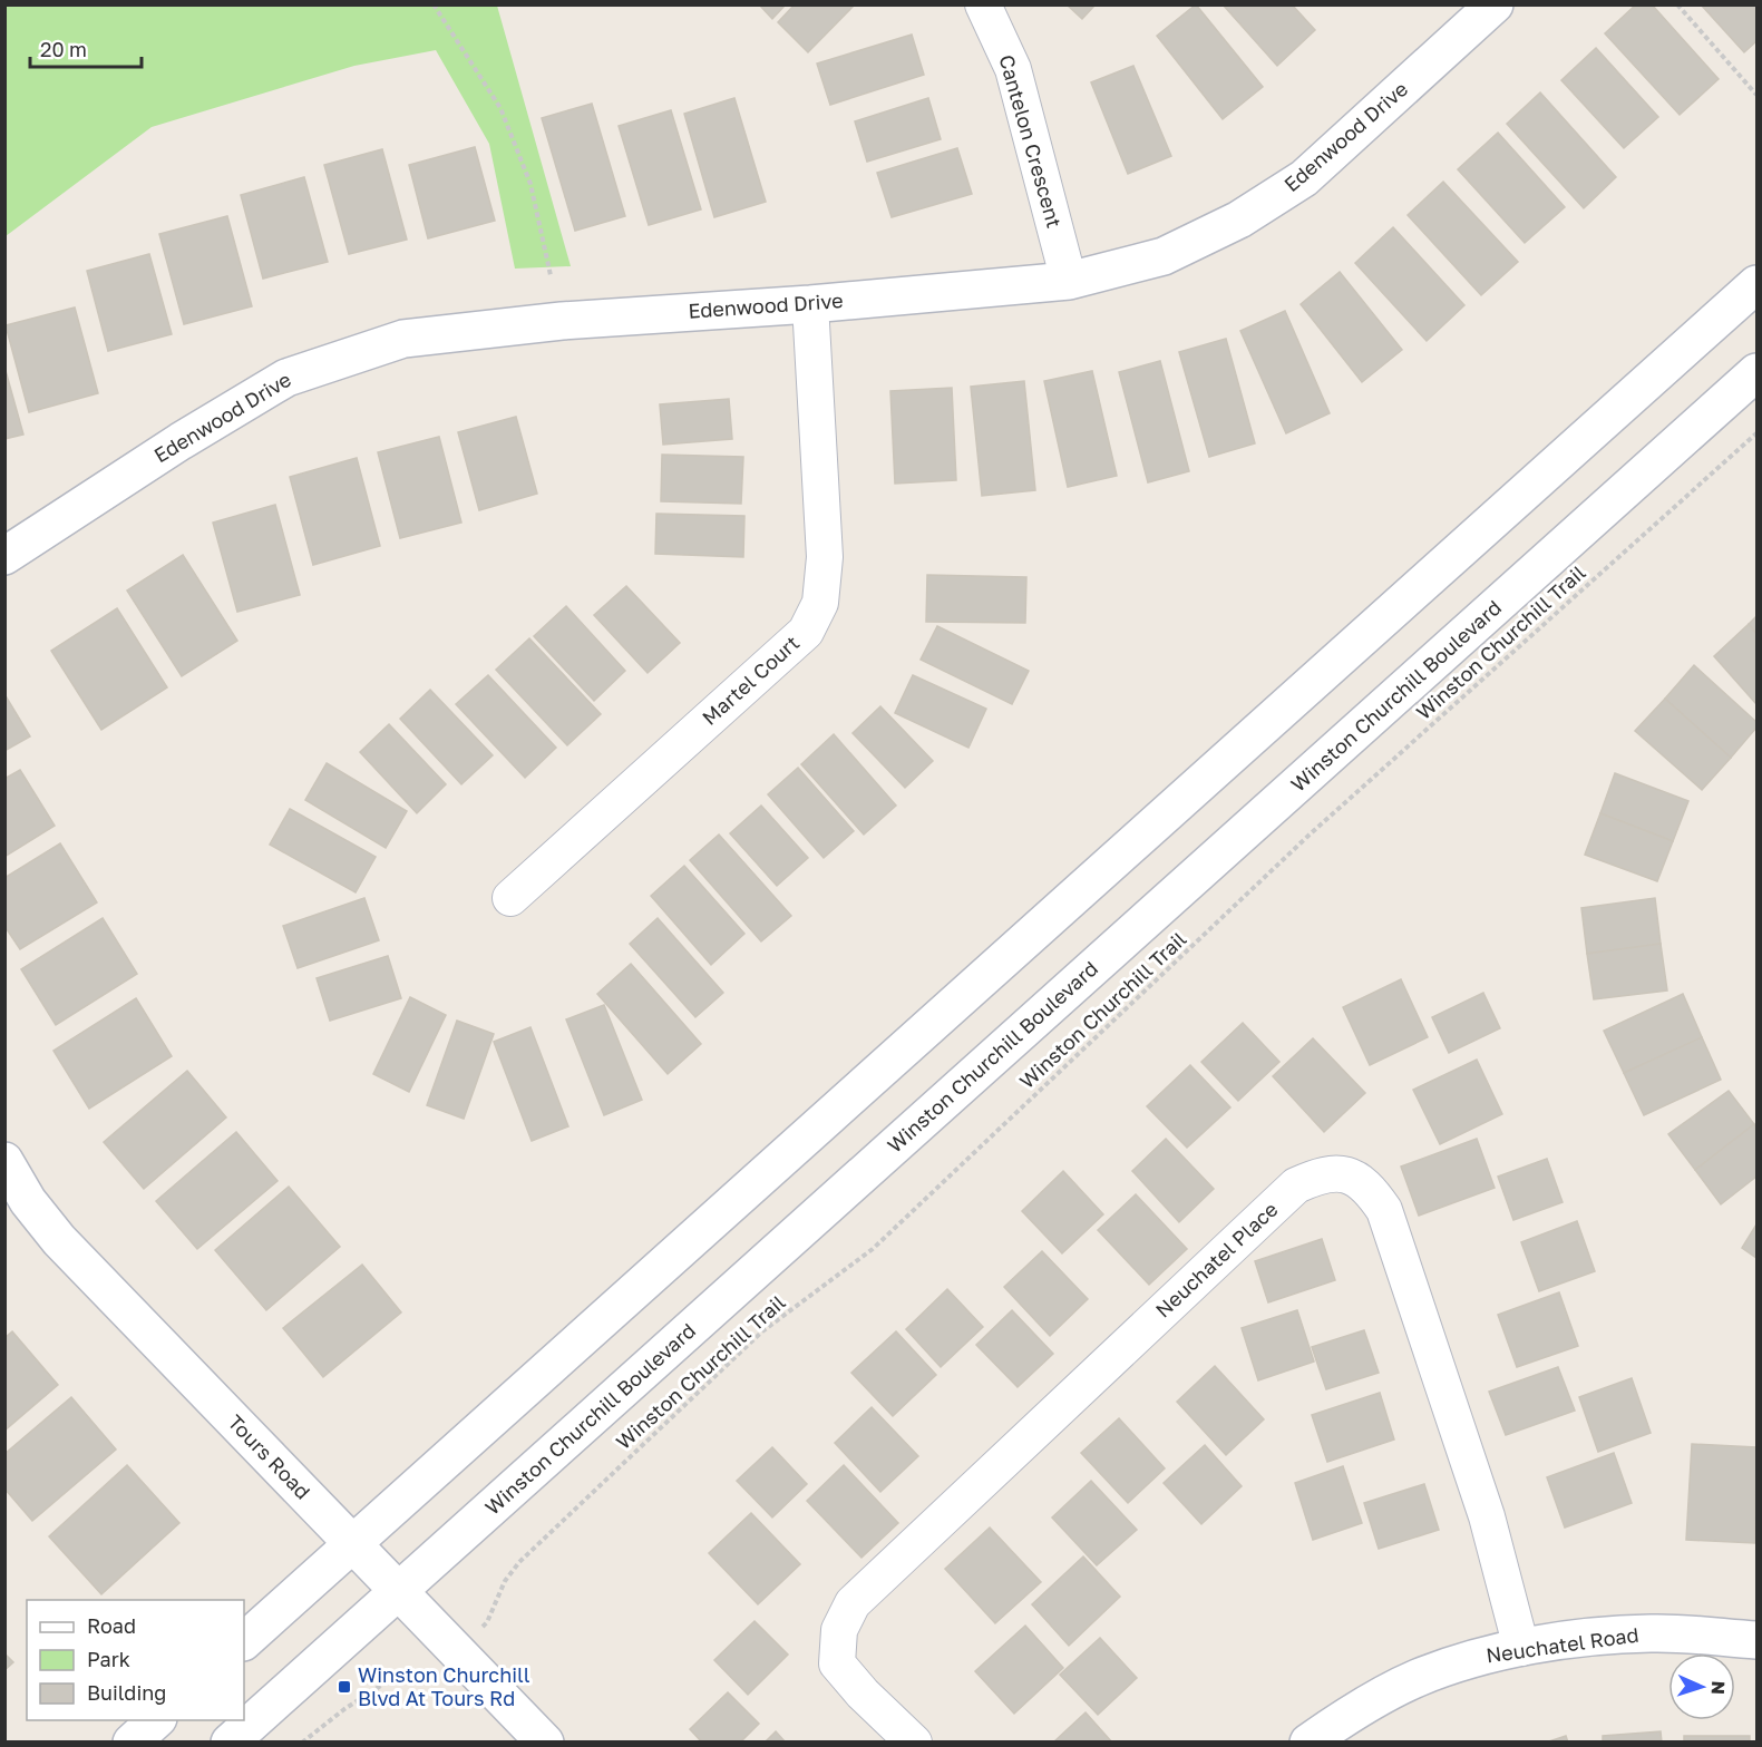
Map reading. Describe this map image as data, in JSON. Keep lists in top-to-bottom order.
{
  "streets": {
    "main road": [
      "Edenwood Drive",
      "Winston Churchill Boulevard",
      "Tours Road",
      "Neuchatel Road"
    ],
    "street": ["Cantelon Crescent", "Martel Court", "Neuchatel Place"],
    "path": ["Winston Churchill Trail"]
  },
  "crossings": [
    ["Edenwood Drive", "Cantelon Crescent"],
    ["Edenwood Drive", "Martel Court"],
    ["Winston Churchill Boulevard", "Tours Road"],
    ["Neuchatel Place", "Neuchatel Road"]
  ],
  "places": {
    "transit": ["Winston Churchill Blvd At Tours Rd"]
  },
  "legend": ["Road", "Park", "Building"],
  "scale_bar": "20 m",
  "north": "right"
}
